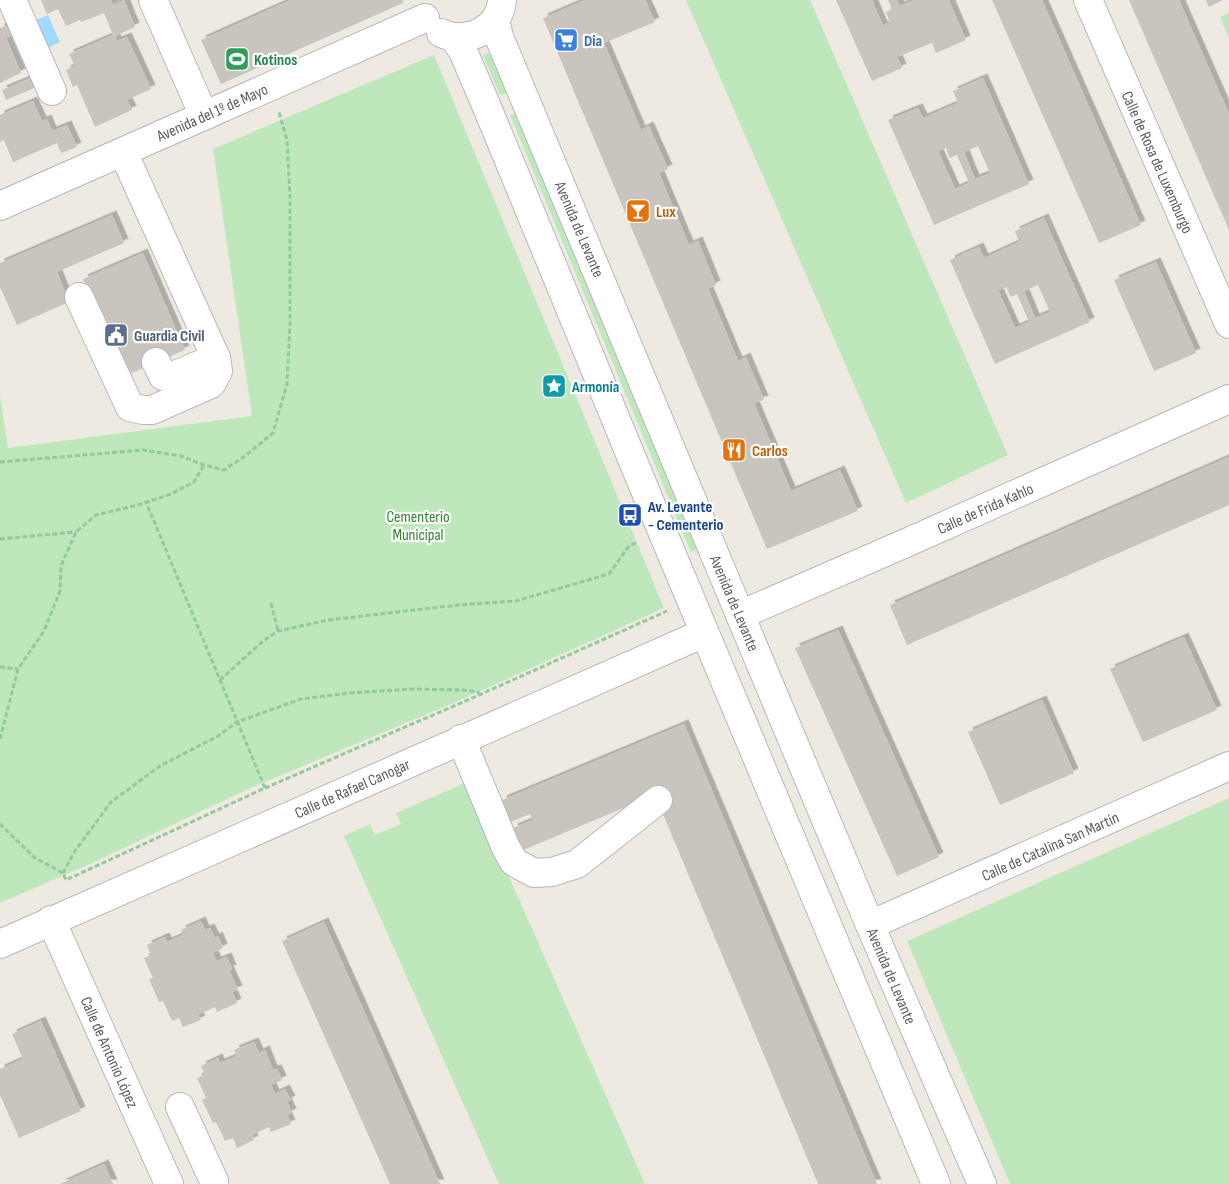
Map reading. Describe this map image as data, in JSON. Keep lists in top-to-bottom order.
{
  "streets": {
    "street": [
      "Avenida del 1º de Mayo",
      "Calle de Rosa de Luxemburgo",
      "Avenida de Levante",
      "Calle de Frida Kahlo",
      "Calle de Rafael Canogar",
      "Calle de Catalina San Martín",
      "Calle de Antonio López"
    ]
  },
  "crossings": [
    ["Avenida de Levante", "Calle de Frida Kahlo"],
    ["Avenida de Levante", "Calle de Catalina San Martín"],
    ["Calle de Rafael Canogar", "Calle de Antonio López"]
  ],
  "parks": ["Cementerio Municipal"],
  "places": {
    "supermarket": ["Dia"],
    "sports": ["Kotinos"],
    "bar": ["Lux"],
    "public building": ["Guardia Civil"],
    "place": ["Armonía"],
    "restaurant": ["Carlos"],
    "bus stop": ["Av. Levante - Cementerio"]
  }
}
